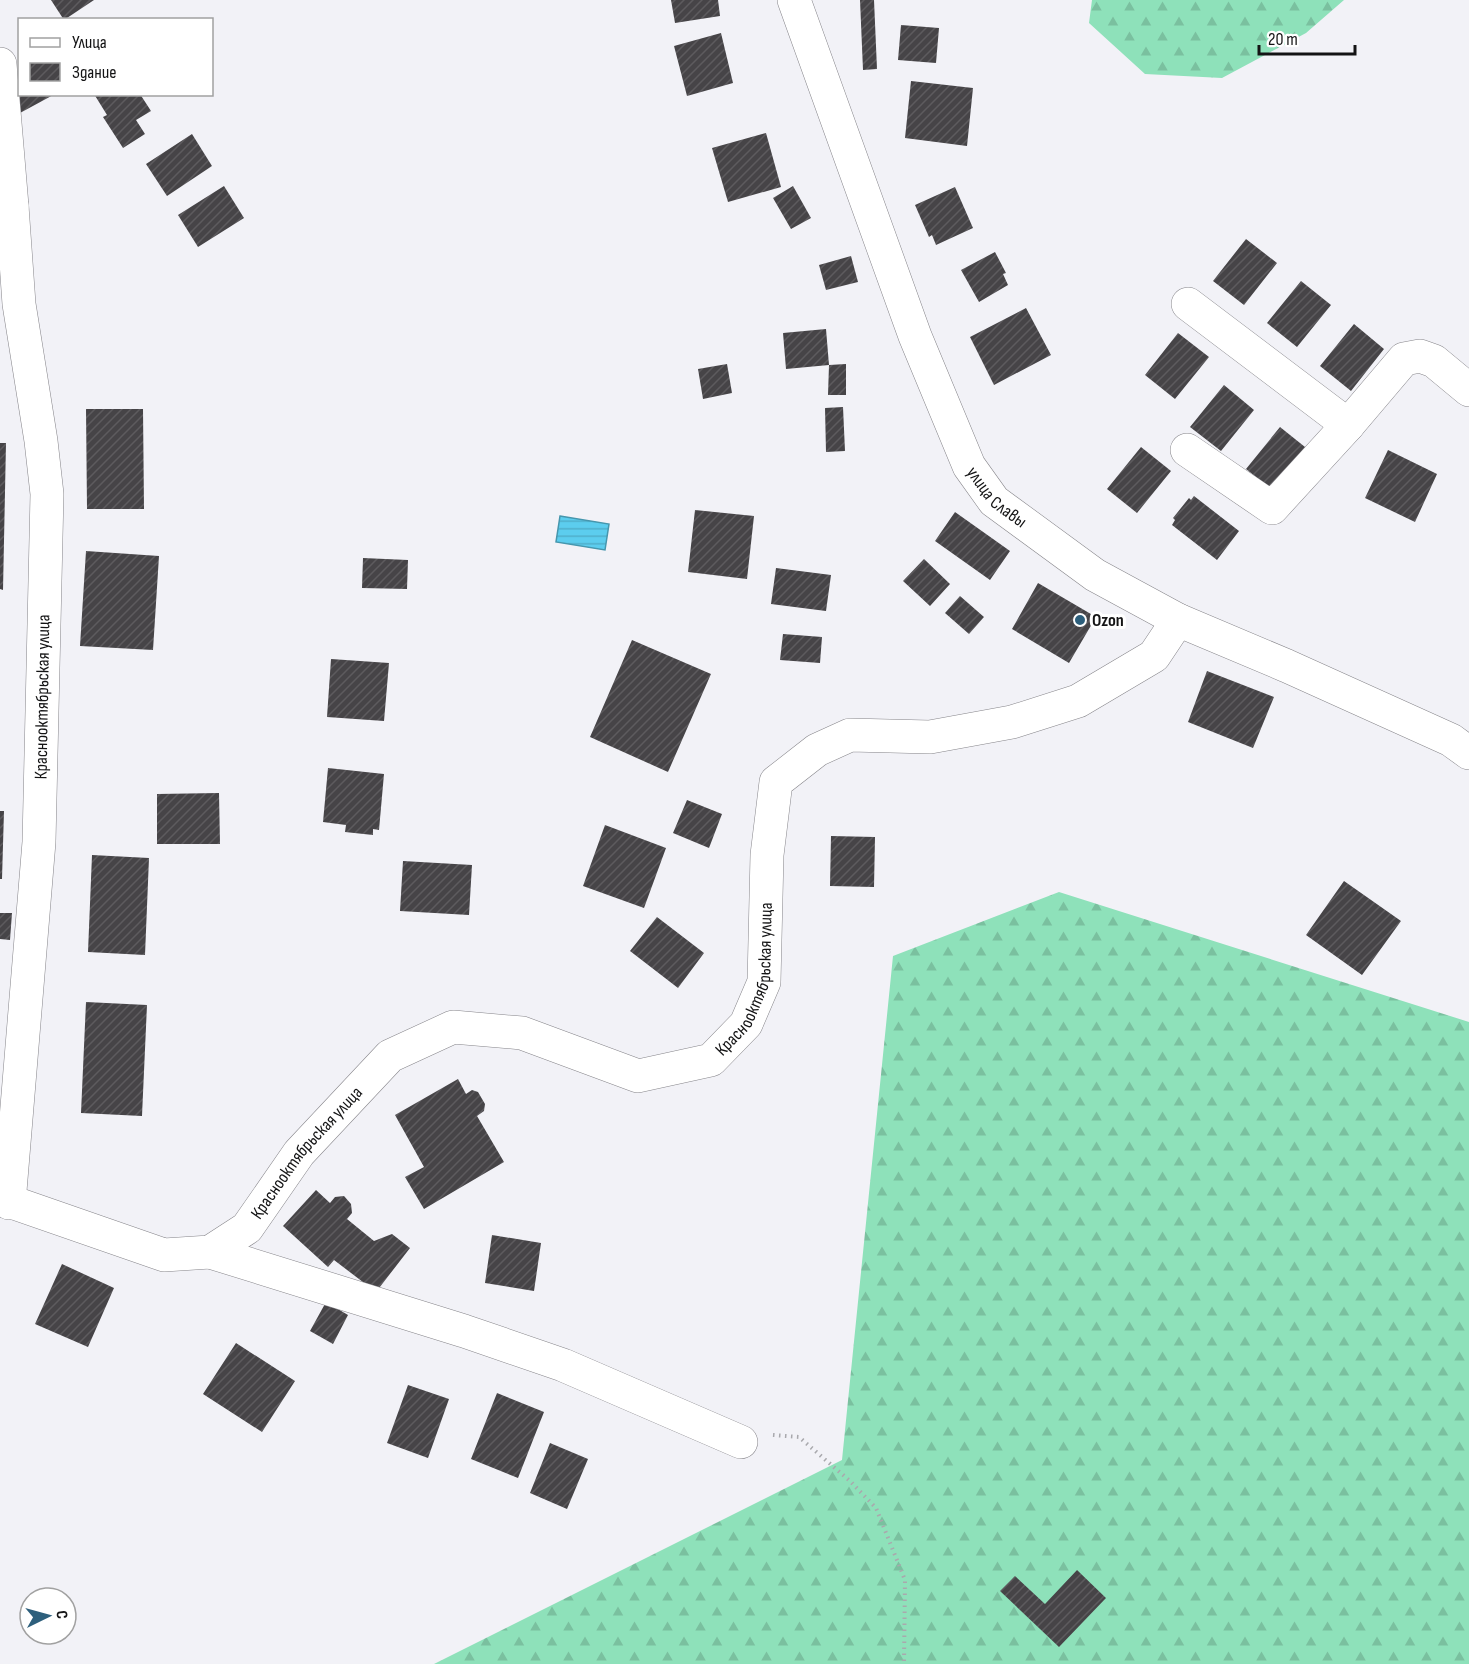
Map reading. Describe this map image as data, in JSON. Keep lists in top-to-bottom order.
{
  "streets": {
    "street": ["улица Славы", "Краснооктябрьская улица"]
  },
  "crossings": [
    ["улица Славы", "Краснооктябрьская улица"]
  ],
  "places": ["Ozon"],
  "legend": ["Улица", "Здание"],
  "scale_bar": "20 m",
  "north": "right"
}
